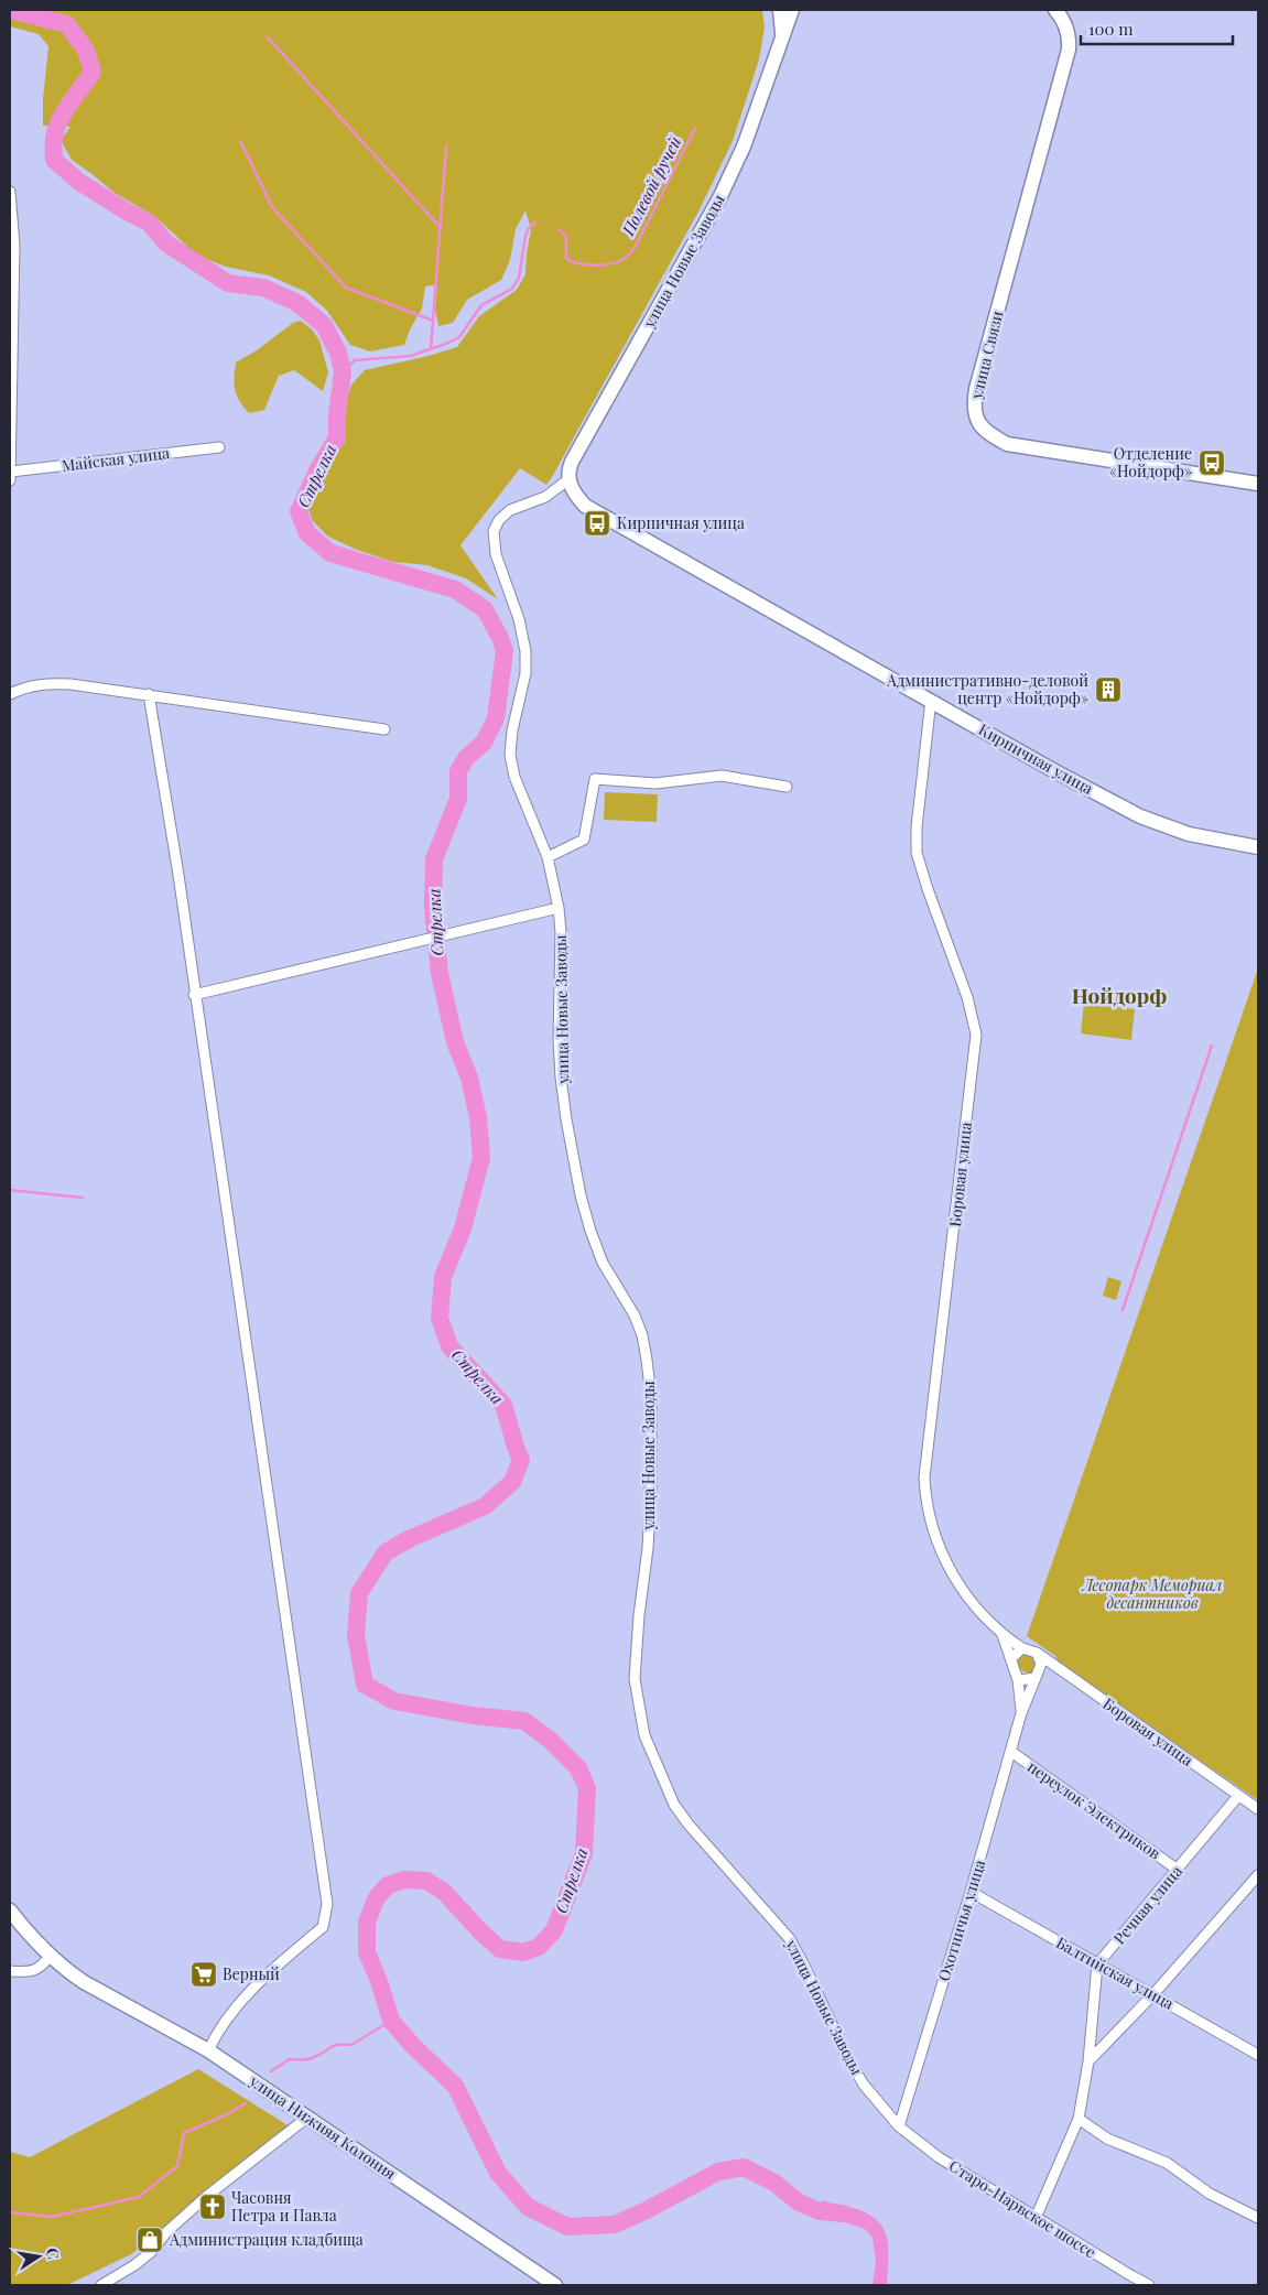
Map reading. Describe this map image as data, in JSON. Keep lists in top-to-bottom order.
{
  "streets": {
    "street": [
      "улица Новые Заводы",
      "улица Связи",
      "Майская улица",
      "Кирпичная улица",
      "Боровая улица",
      "переулок Электриков",
      "Речная улица",
      "Охотничья улица",
      "Балтийская улица",
      "улица Нижняя Колония",
      "Старо-Нарвское шоссе"
    ]
  },
  "crossings": [
    ["улица Новые Заводы", "Кирпичная улица"],
    ["улица Новые Заводы", "Охотничья улица"],
    ["улица Новые Заводы", "Старо-Нарвское шоссе"],
    ["Кирпичная улица", "Боровая улица"],
    ["Боровая улица", "Речная улица"],
    ["Боровая улица", "Охотничья улица"],
    ["переулок Электриков", "Речная улица"],
    ["переулок Электриков", "Охотничья улица"],
    ["Речная улица", "Балтийская улица"],
    ["Охотничья улица", "Балтийская улица"],
    ["Охотничья улица", "Старо-Нарвское шоссе"]
  ],
  "districts": ["Нойдорф"],
  "water": ["Полевой ручей", "Стрелка"],
  "parks": ["Лесопарк Мемориал десантников"],
  "places": {
    "bus stop": ["Отделение «Нойдорф»", "Кирпичная улица"],
    "building": ["Административно-деловой центр «Нойдорф»"],
    "supermarket": ["Верный"],
    "church": ["Часовня Петра и Павла"],
    "shop": ["Администрация кладбища"]
  },
  "scale_bar": "100 m",
  "north": "right"
}
